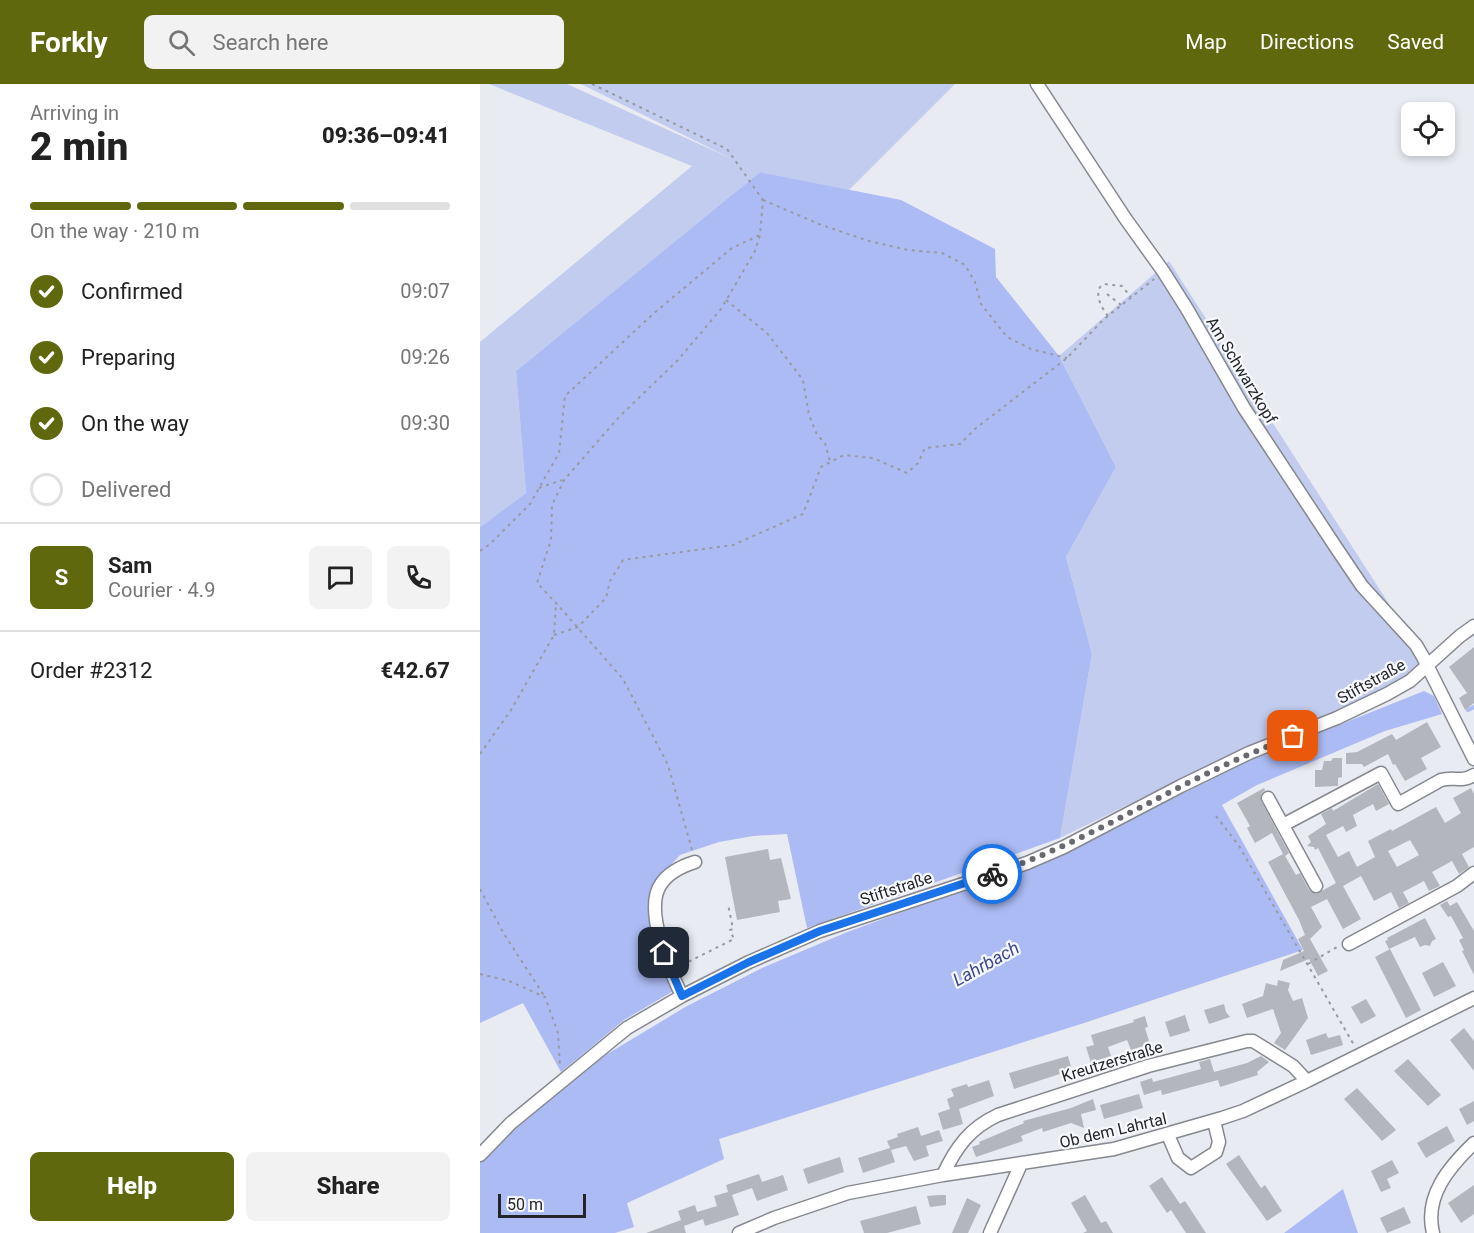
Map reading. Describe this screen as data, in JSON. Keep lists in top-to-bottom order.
{
  "streets": {
    "street": [
      "Am Schwarzkopf",
      "Stiftstraße",
      "Kreutzerstraße",
      "Ob dem Lahrtal"
    ]
  },
  "crossings": [
    ["Am Schwarzkopf", "Stiftstraße"],
    ["Kreutzerstraße", "Ob dem Lahrtal"]
  ],
  "water": ["Lahrbach"],
  "scale_bar": "50 m",
  "page": {
    "header": "Forkly",
    "search": "Search here",
    "nav": ["Map", "Directions", "Saved"],
    "heading": ["2 min", "Arriving in", "09:36–09:41"],
    "panel": [
      "Sam",
      "Courier · 4.9",
      "Order #2312",
      "€42.67"
    ],
    "bar": "On the way · 210 m",
    "list": [
      ["Confirmed", "09:07"],
      ["Preparing", "09:26"],
      ["On the way", "09:30"],
      "Delivered"
    ],
    "round": "S",
    "buttons": ["Help", "Share"],
    "scale": "50 m"
  }
}
